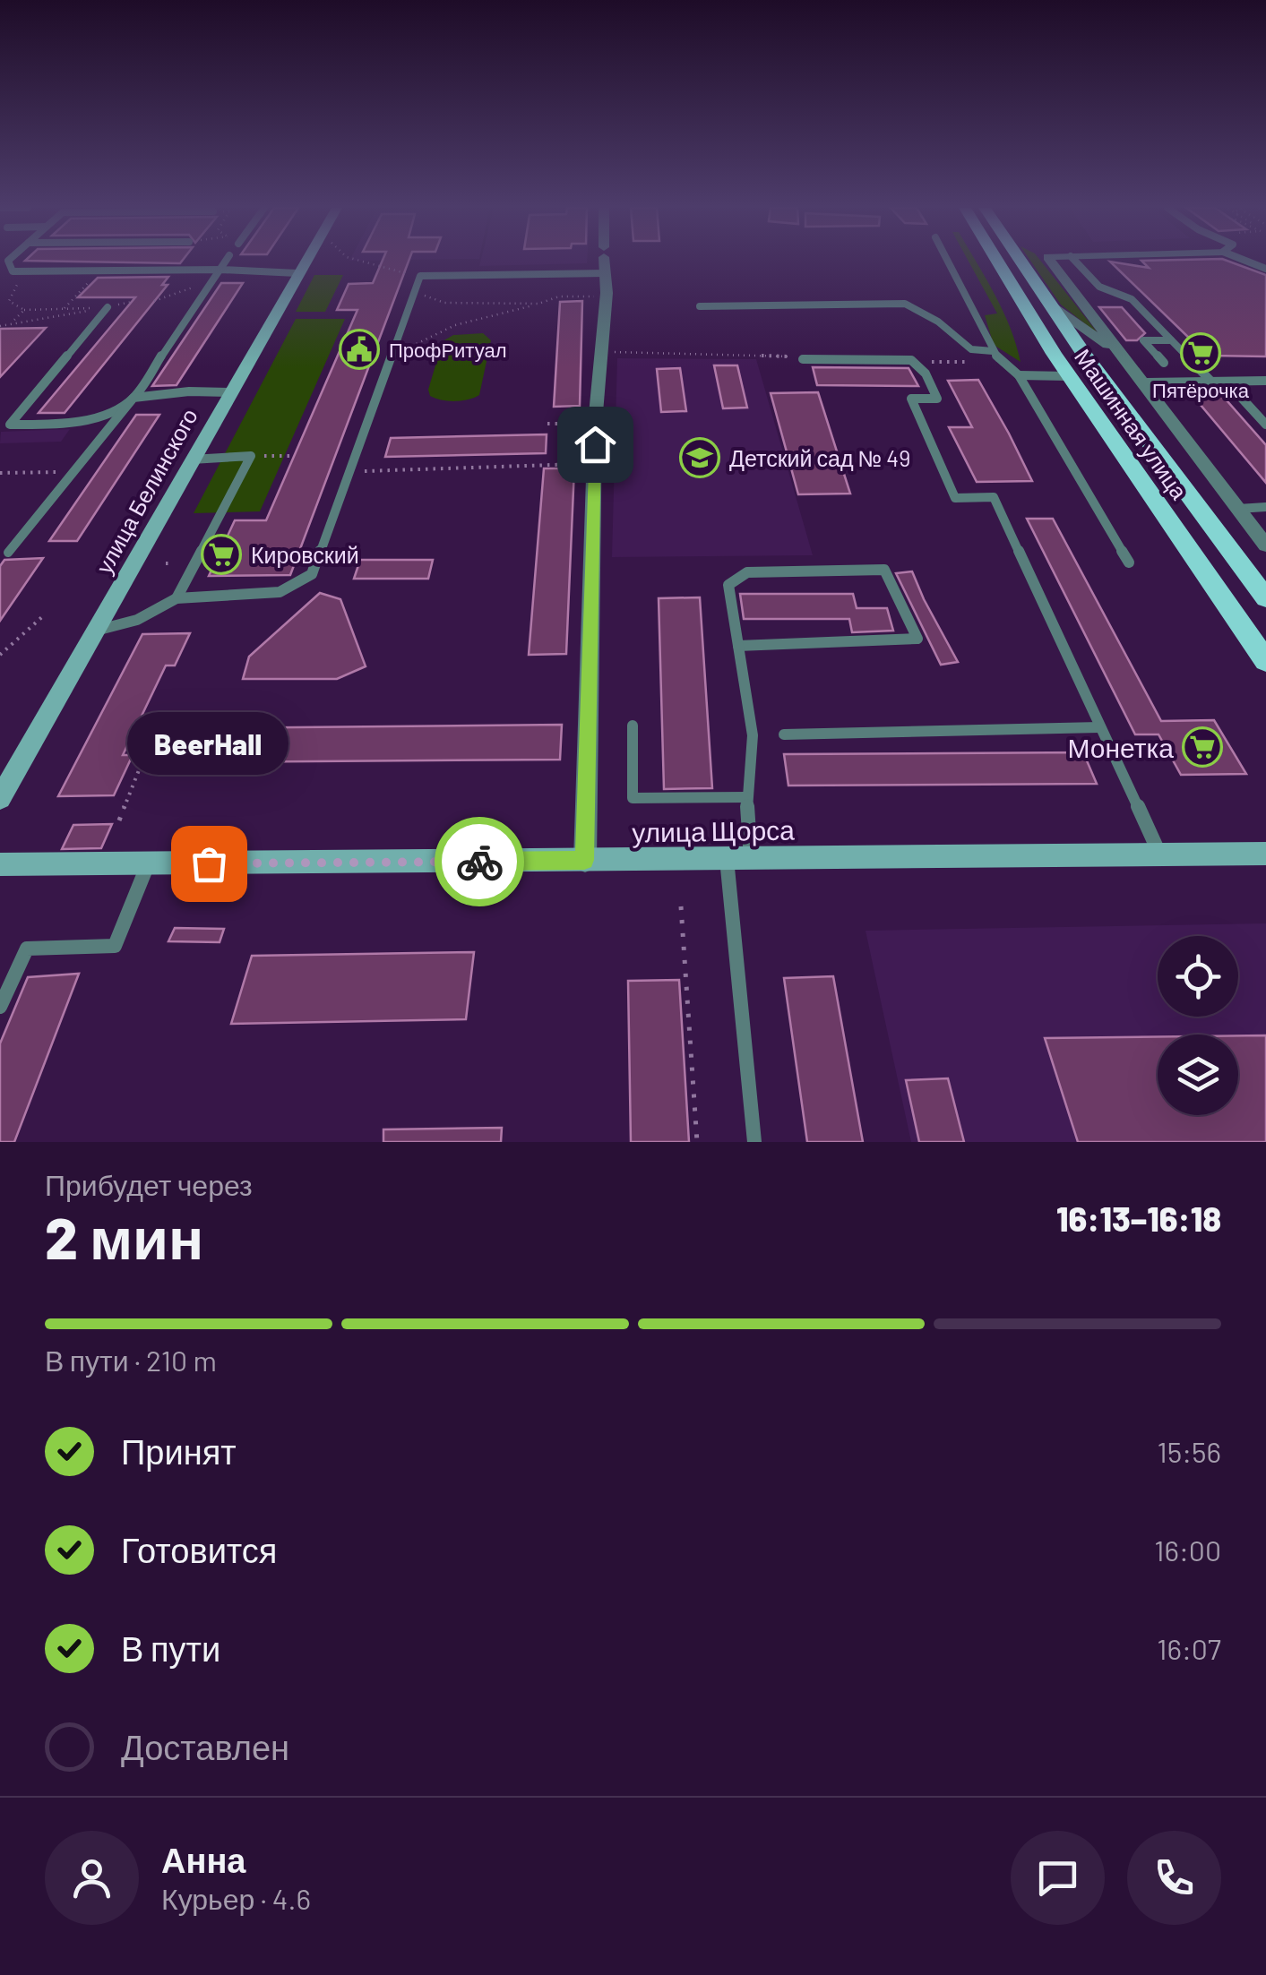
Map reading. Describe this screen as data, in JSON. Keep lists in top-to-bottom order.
{
  "streets": {
    "main road": ["Машинная улица", "улица Белинского", "улица Щорса"]
  },
  "places": {
    "public building": ["ПрофРитуал"],
    "supermarket": ["Пятёрочка", "Кировский", "Монетка"],
    "school or university": ["Детский сад № 49"],
    "other": ["BeerHall"]
  },
  "page": {
    "bubble": "BeerHall",
    "heading": ["2 мин", "Прибудет через", "16:13–16:18"],
    "panel": ["Анна", "Курьер · 4.6"],
    "bar": "В пути · 210 m",
    "list": [
      ["Принят", "15:56"],
      ["Готовится", "16:00"],
      ["В пути", "16:07"],
      "Доставлен"
    ]
  }
}
